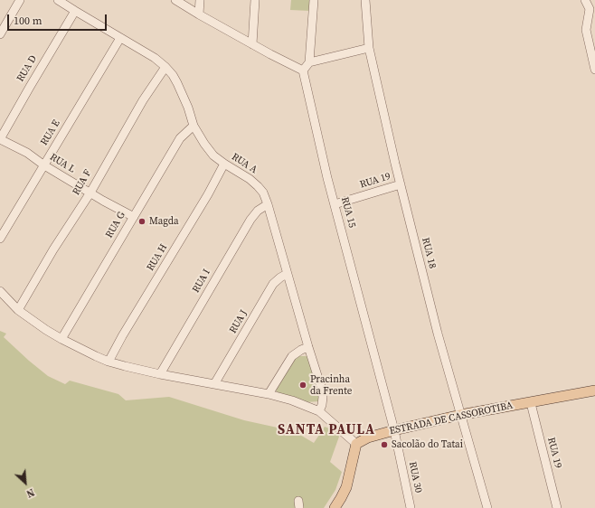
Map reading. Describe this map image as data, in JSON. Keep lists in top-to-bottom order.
{
  "streets": {
    "main road": ["ESTRADA DE CASSOROTIBA"],
    "street": [
      "RUA D",
      "RUA E",
      "RUA L",
      "RUA A",
      "RUA 19",
      "RUA F",
      "RUA 15",
      "RUA G",
      "RUA 18",
      "RUA H",
      "RUA I",
      "RUA J",
      "RUA 30"
    ]
  },
  "crossings": [
    ["RUA D", "RUA L"],
    ["RUA D", "RUA A"],
    ["RUA E", "RUA L"],
    ["RUA E", "RUA A"],
    ["RUA L", "RUA F"],
    ["RUA L", "RUA G"],
    ["RUA A", "RUA F"],
    ["RUA A", "RUA G"],
    ["RUA A", "RUA H"],
    ["RUA A", "RUA I"],
    ["RUA A", "RUA J"],
    ["RUA 19", "RUA 15"],
    ["RUA 19", "RUA 18"],
    ["RUA 19", "ESTRADA DE CASSOROTIBA"],
    ["RUA 15", "ESTRADA DE CASSOROTIBA"],
    ["RUA 15", "RUA 30"],
    ["RUA 18", "ESTRADA DE CASSOROTIBA"],
    ["ESTRADA DE CASSOROTIBA", "RUA 30"]
  ],
  "districts": ["SANTA PAULA"],
  "places": ["Magda", "Pracinha da Frente", "Sacolão do Tatai"],
  "scale_bar": "100 m",
  "north": "bottom right"
}
